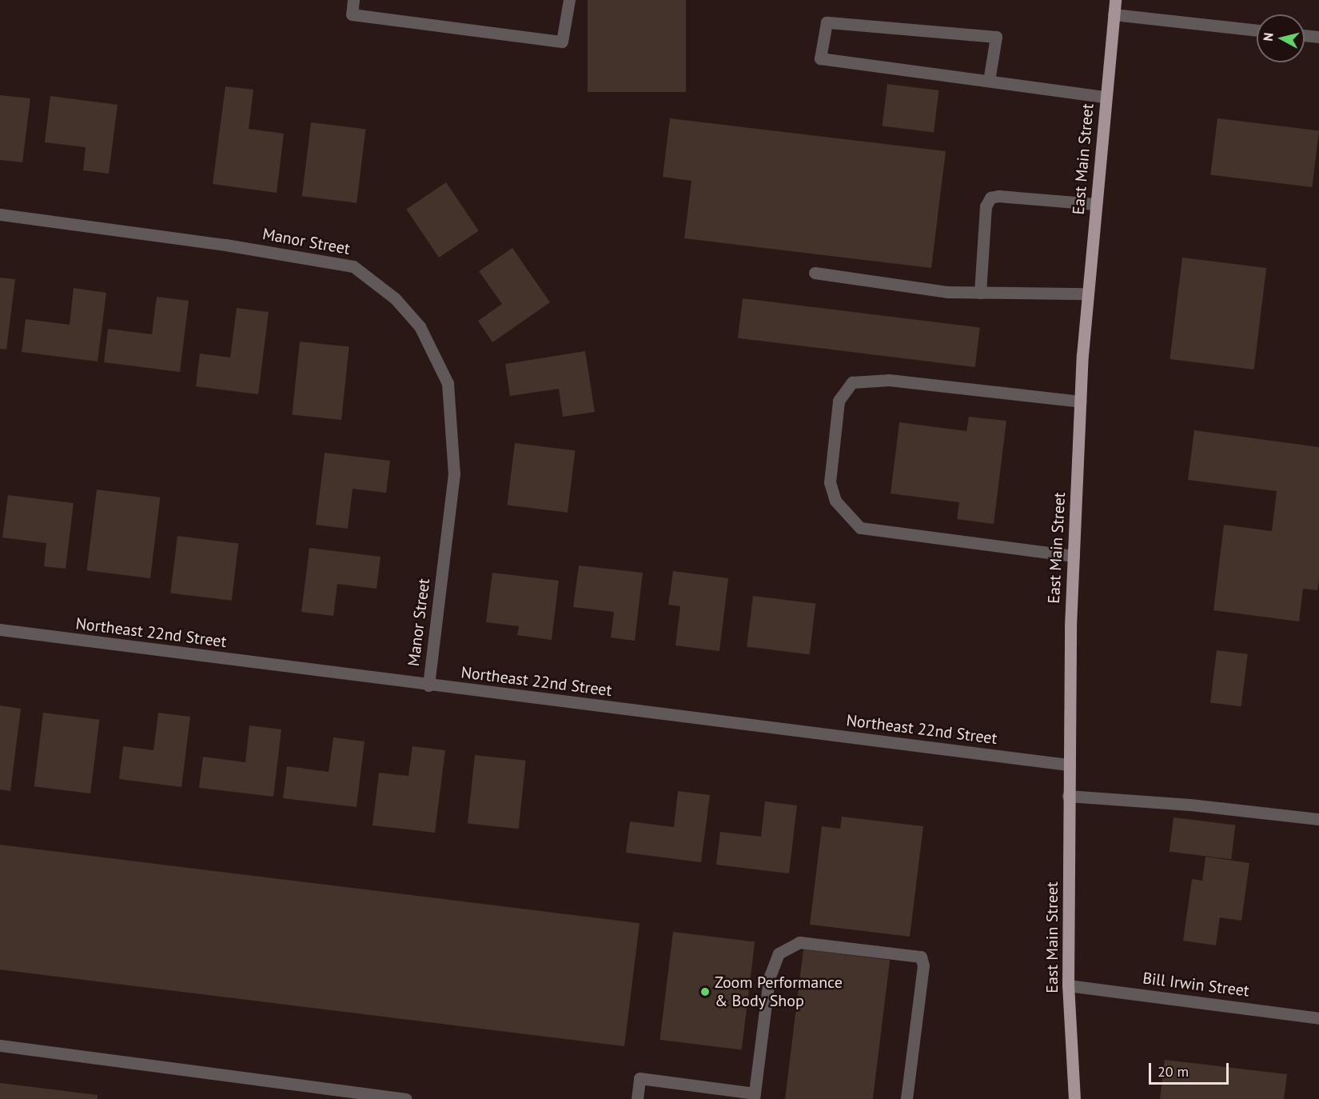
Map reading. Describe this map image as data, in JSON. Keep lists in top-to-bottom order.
{
  "streets": {
    "main road": ["East Main Street"],
    "street": ["Manor Street", "Northeast 22nd Street", "Bill Irwin Street"]
  },
  "crossings": [
    ["East Main Street", "Northeast 22nd Street"],
    ["East Main Street", "Bill Irwin Street"],
    ["Manor Street", "Northeast 22nd Street"]
  ],
  "places": ["Zoom Performance & Body Shop"],
  "scale_bar": "20 m",
  "north": "left"
}
